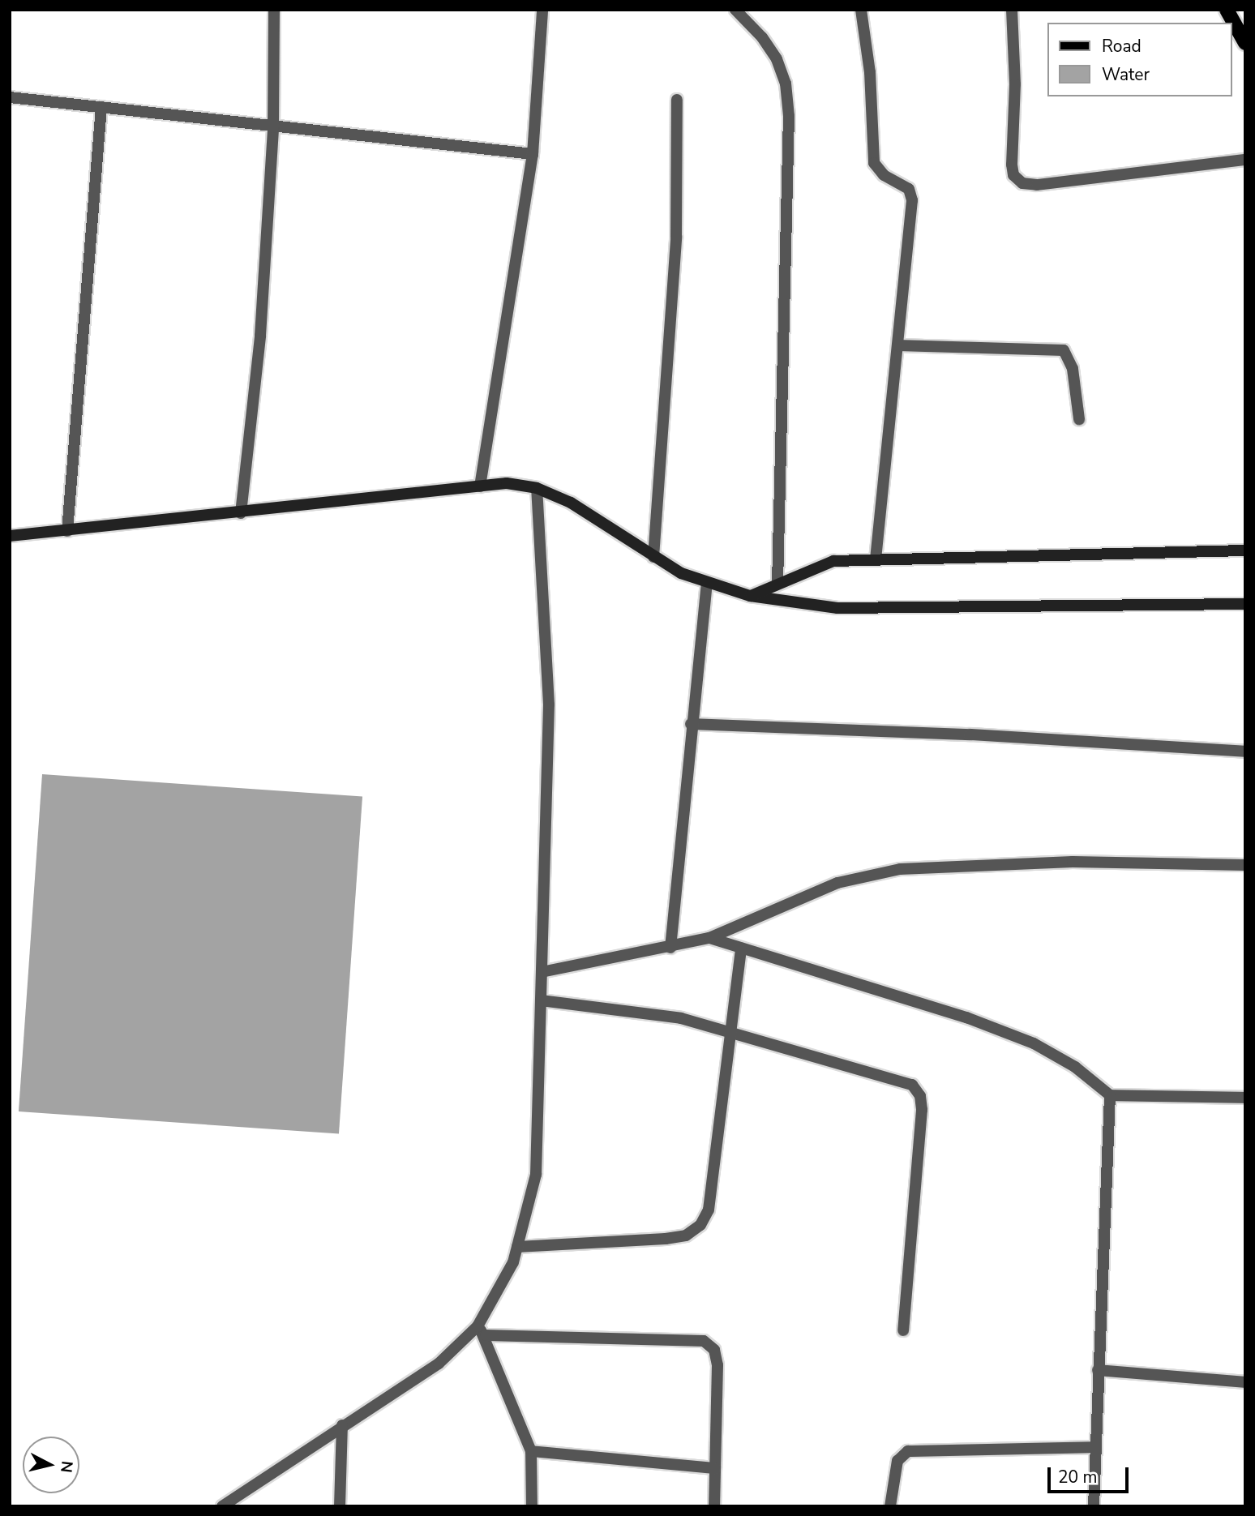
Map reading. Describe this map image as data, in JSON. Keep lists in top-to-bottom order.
{
  "legend": ["Road", "Water"],
  "scale_bar": "20 m",
  "north": "right"
}
